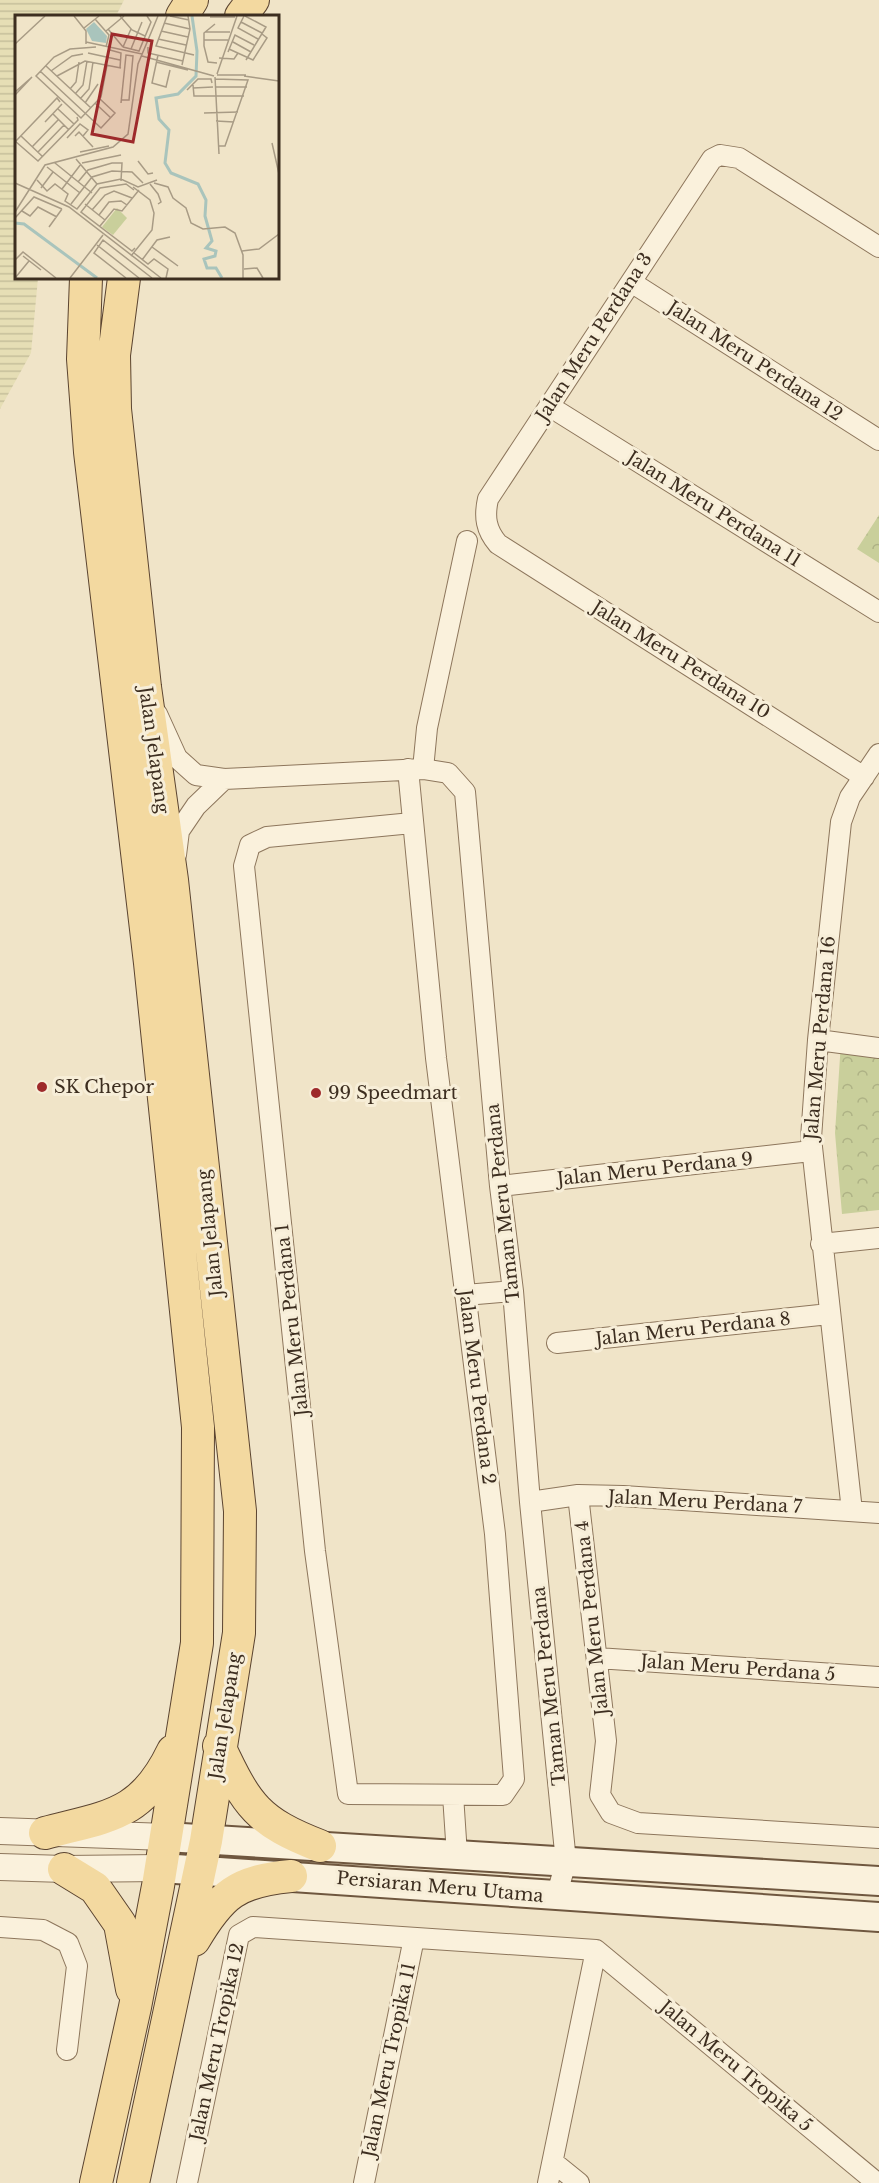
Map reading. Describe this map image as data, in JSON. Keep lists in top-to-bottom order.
{
  "streets": {
    "main road": ["Jalan Jelapang", "Persiaran Meru Utama"],
    "street": [
      "Jalan Meru Perdana 3",
      "Jalan Meru Perdana 12",
      "Jalan Meru Perdana 11",
      "Jalan Meru Perdana 10",
      "Jalan Meru Perdana 16",
      "Jalan Meru Perdana 9",
      "Taman Meru Perdana",
      "Jalan Meru Perdana 1",
      "Jalan Meru Perdana 8",
      "Jalan Meru Perdana 2",
      "Jalan Meru Perdana 7",
      "Jalan Meru Perdana 4",
      "Jalan Meru Perdana 5",
      "Jalan Meru Tropika 12",
      "Jalan Meru Tropika 11",
      "Jalan Meru Tropika 5"
    ]
  },
  "crossings": [
    ["Jalan Meru Perdana 3", "Jalan Meru Perdana 12"],
    ["Jalan Meru Perdana 3", "Jalan Meru Perdana 11"],
    ["Jalan Meru Perdana 3", "Jalan Meru Perdana 10"],
    ["Jalan Meru Perdana 10", "Jalan Meru Perdana 16"],
    ["Jalan Jelapang", "Taman Meru Perdana"],
    ["Jalan Jelapang", "Persiaran Meru Utama"],
    ["Jalan Meru Perdana 16", "Jalan Meru Perdana 9"],
    ["Jalan Meru Perdana 16", "Jalan Meru Perdana 8"],
    ["Jalan Meru Perdana 16", "Jalan Meru Perdana 7"],
    ["Jalan Meru Perdana 9", "Taman Meru Perdana"],
    ["Taman Meru Perdana", "Jalan Meru Perdana 2"],
    ["Taman Meru Perdana", "Jalan Meru Perdana 7"],
    ["Taman Meru Perdana", "Persiaran Meru Utama"],
    ["Jalan Meru Perdana 1", "Jalan Meru Perdana 2"],
    ["Jalan Meru Perdana 7", "Jalan Meru Perdana 4"],
    ["Jalan Meru Perdana 4", "Jalan Meru Perdana 5"],
    ["Jalan Meru Tropika 12", "Jalan Meru Tropika 11"],
    ["Jalan Meru Tropika 12", "Jalan Meru Tropika 5"]
  ],
  "places": ["SK Chepor", "99 Speedmart"]
}
